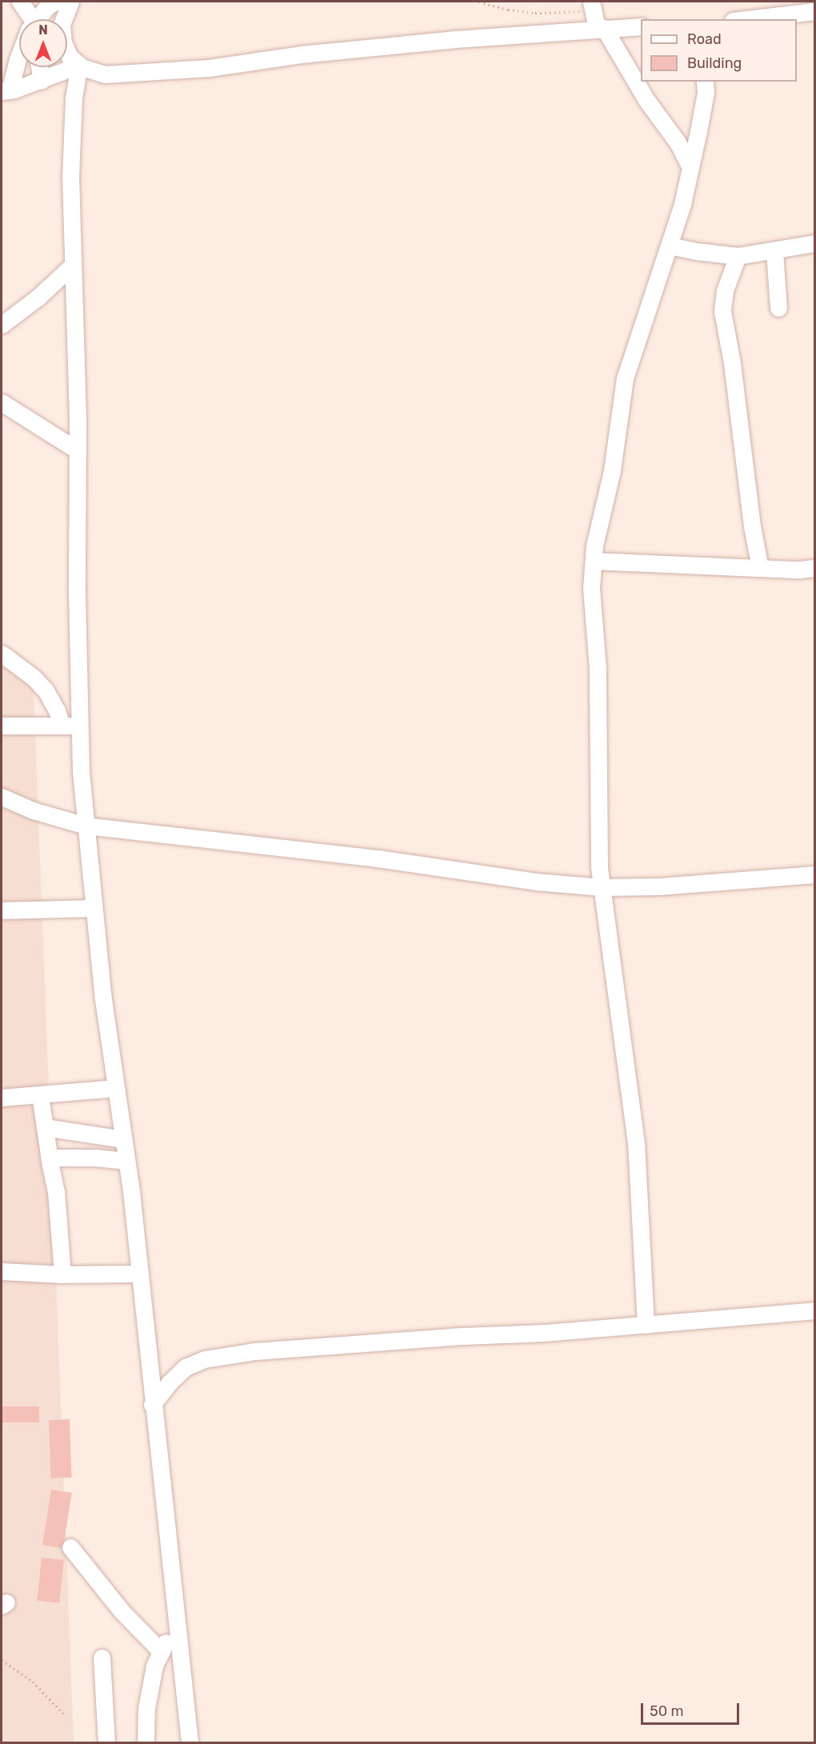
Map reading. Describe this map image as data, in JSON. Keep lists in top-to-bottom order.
{
  "legend": ["Road", "Building"],
  "scale_bar": "50 m",
  "north": "top"
}
